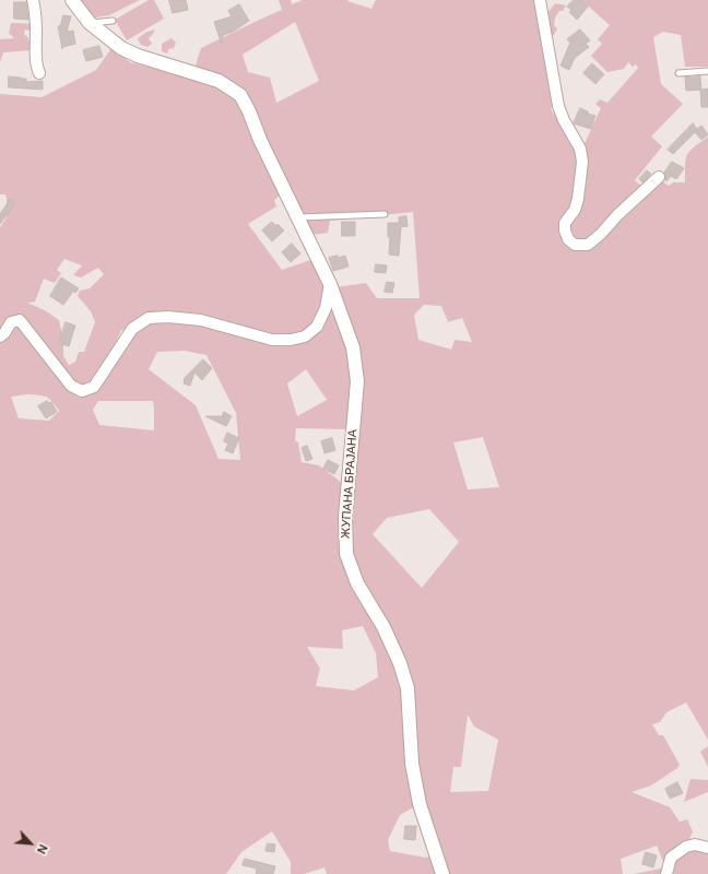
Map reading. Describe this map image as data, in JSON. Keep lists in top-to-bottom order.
{
  "streets": {
    "street": ["ЖУПАНА БРАЈАНА"]
  },
  "north": "bottom right"
}
